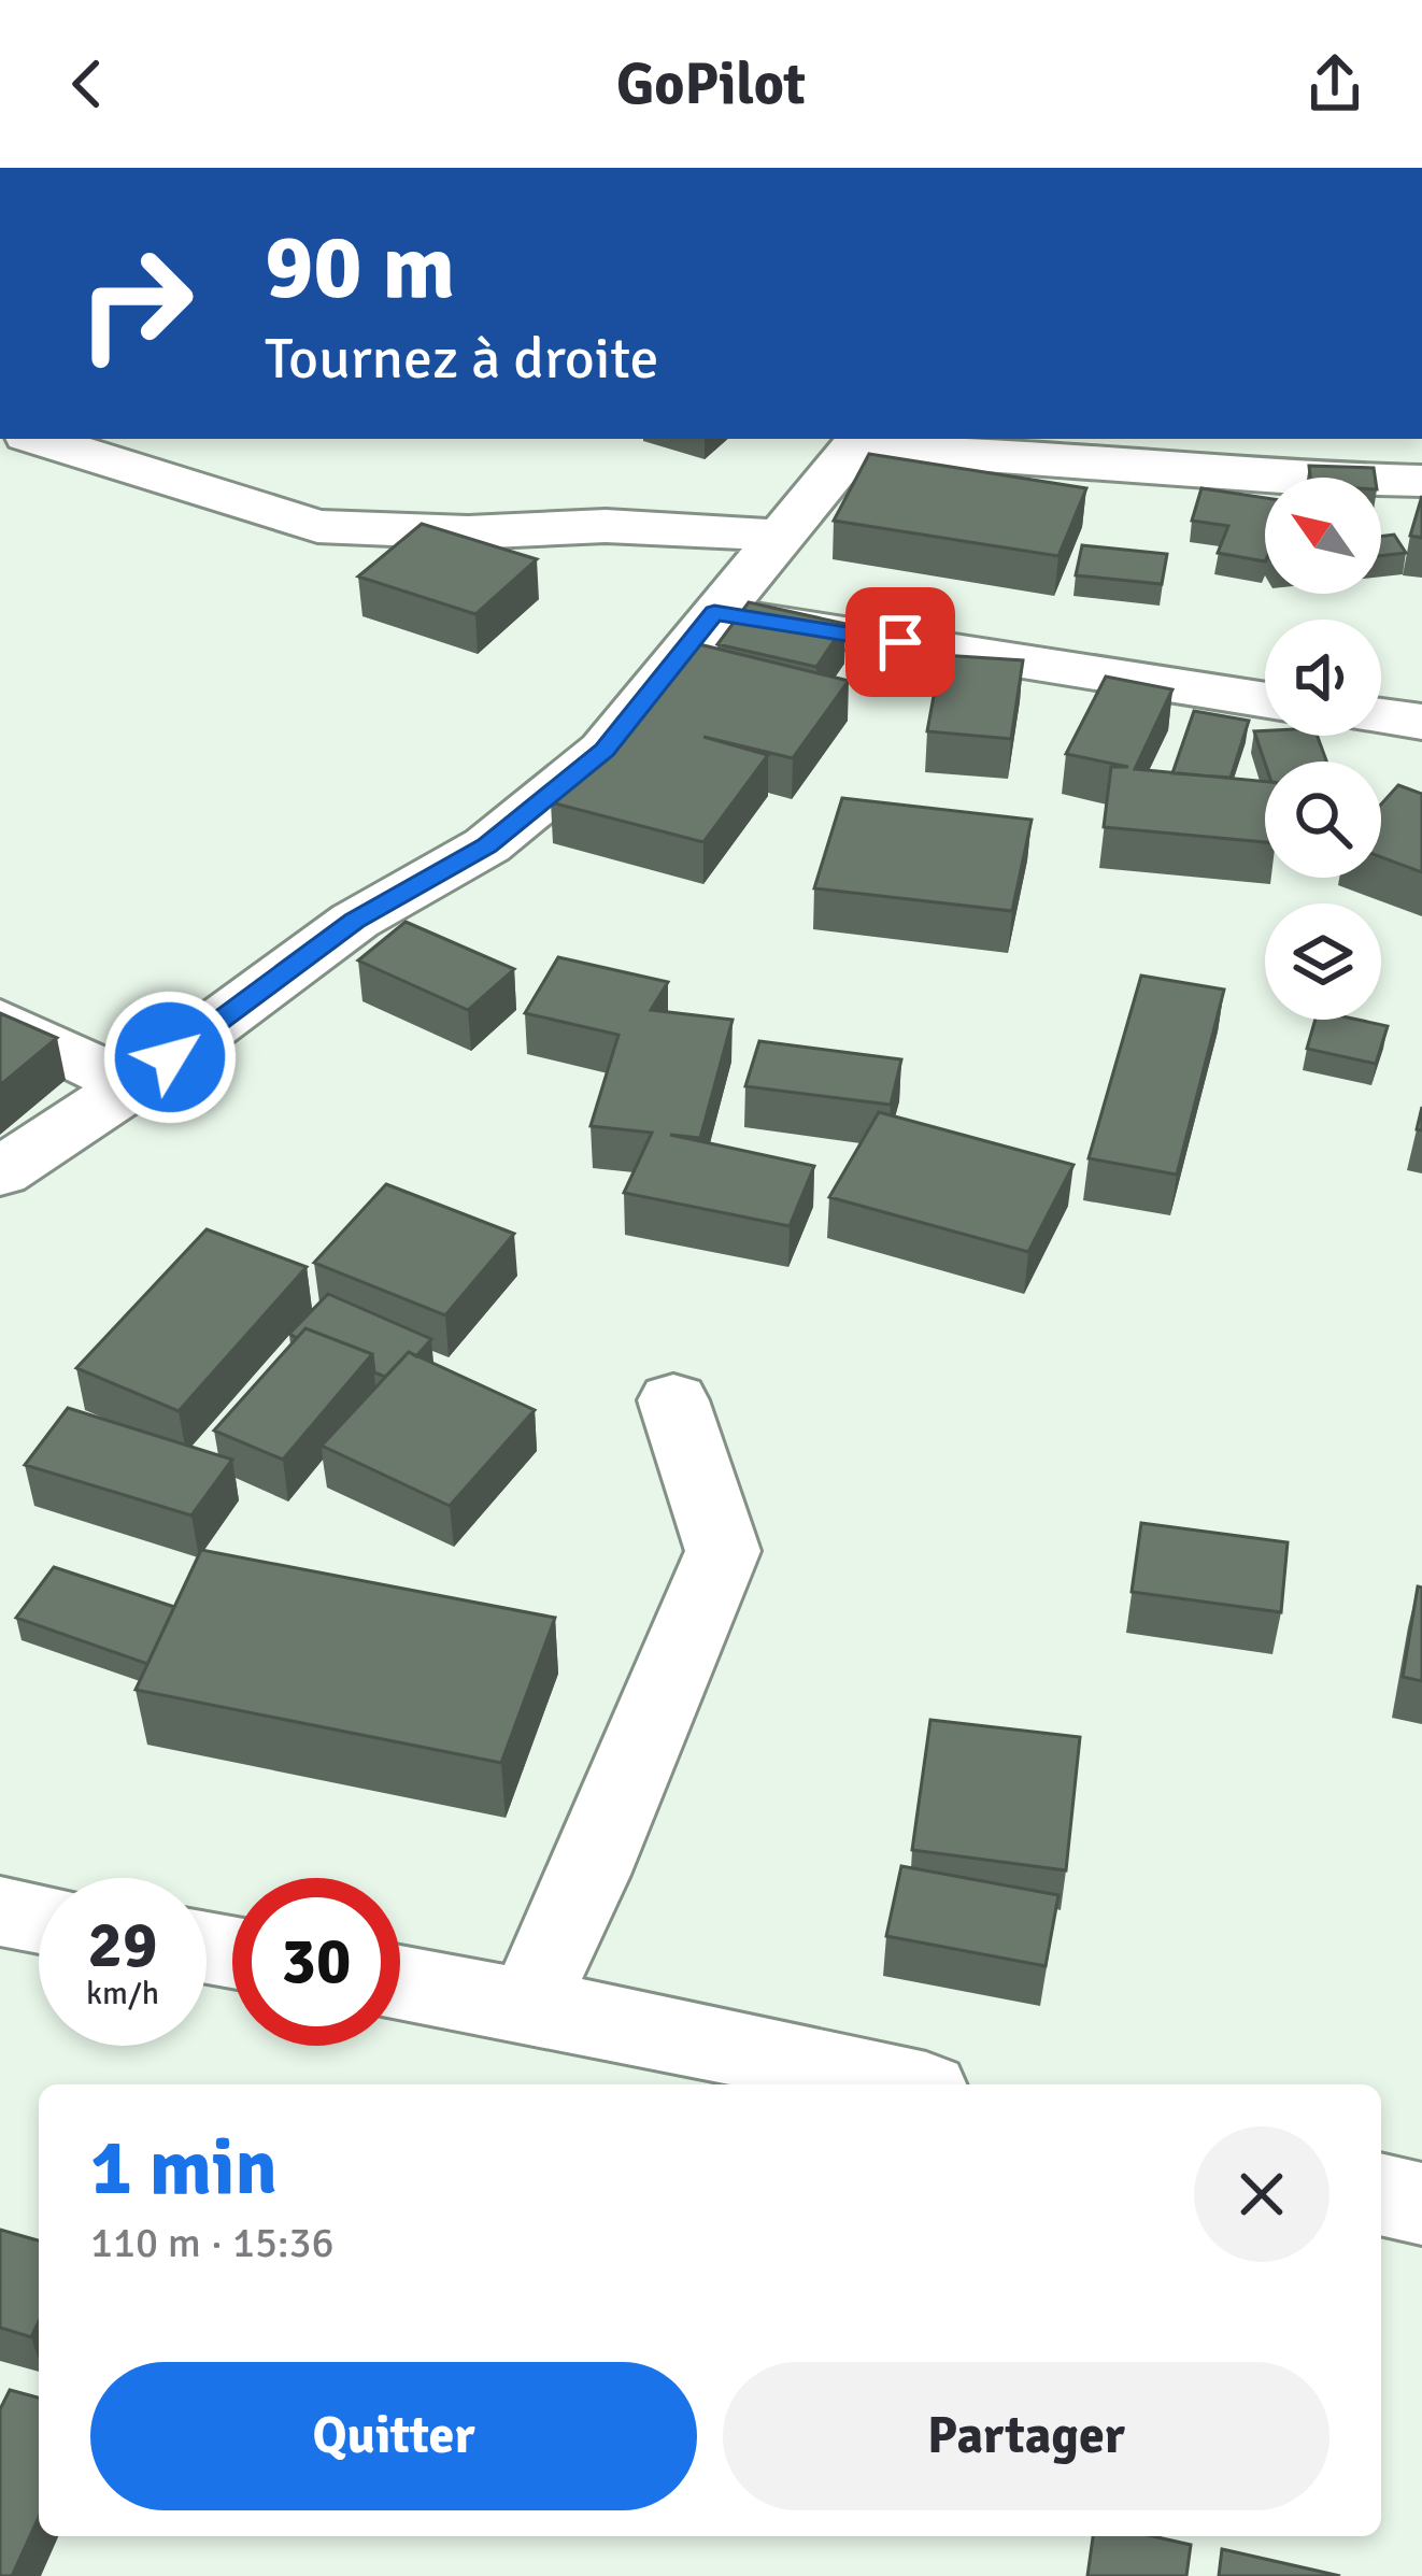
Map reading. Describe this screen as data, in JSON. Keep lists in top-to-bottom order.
{
  "north": "top left",
  "page": {
    "header": "GoPilot",
    "turn": ["90 m", "Tournez à droite"],
    "speed": "29 km/h",
    "limit": "30",
    "heading": ["1 min", "110 m · 15:36"],
    "buttons": ["Quitter", "Partager"]
  }
}
